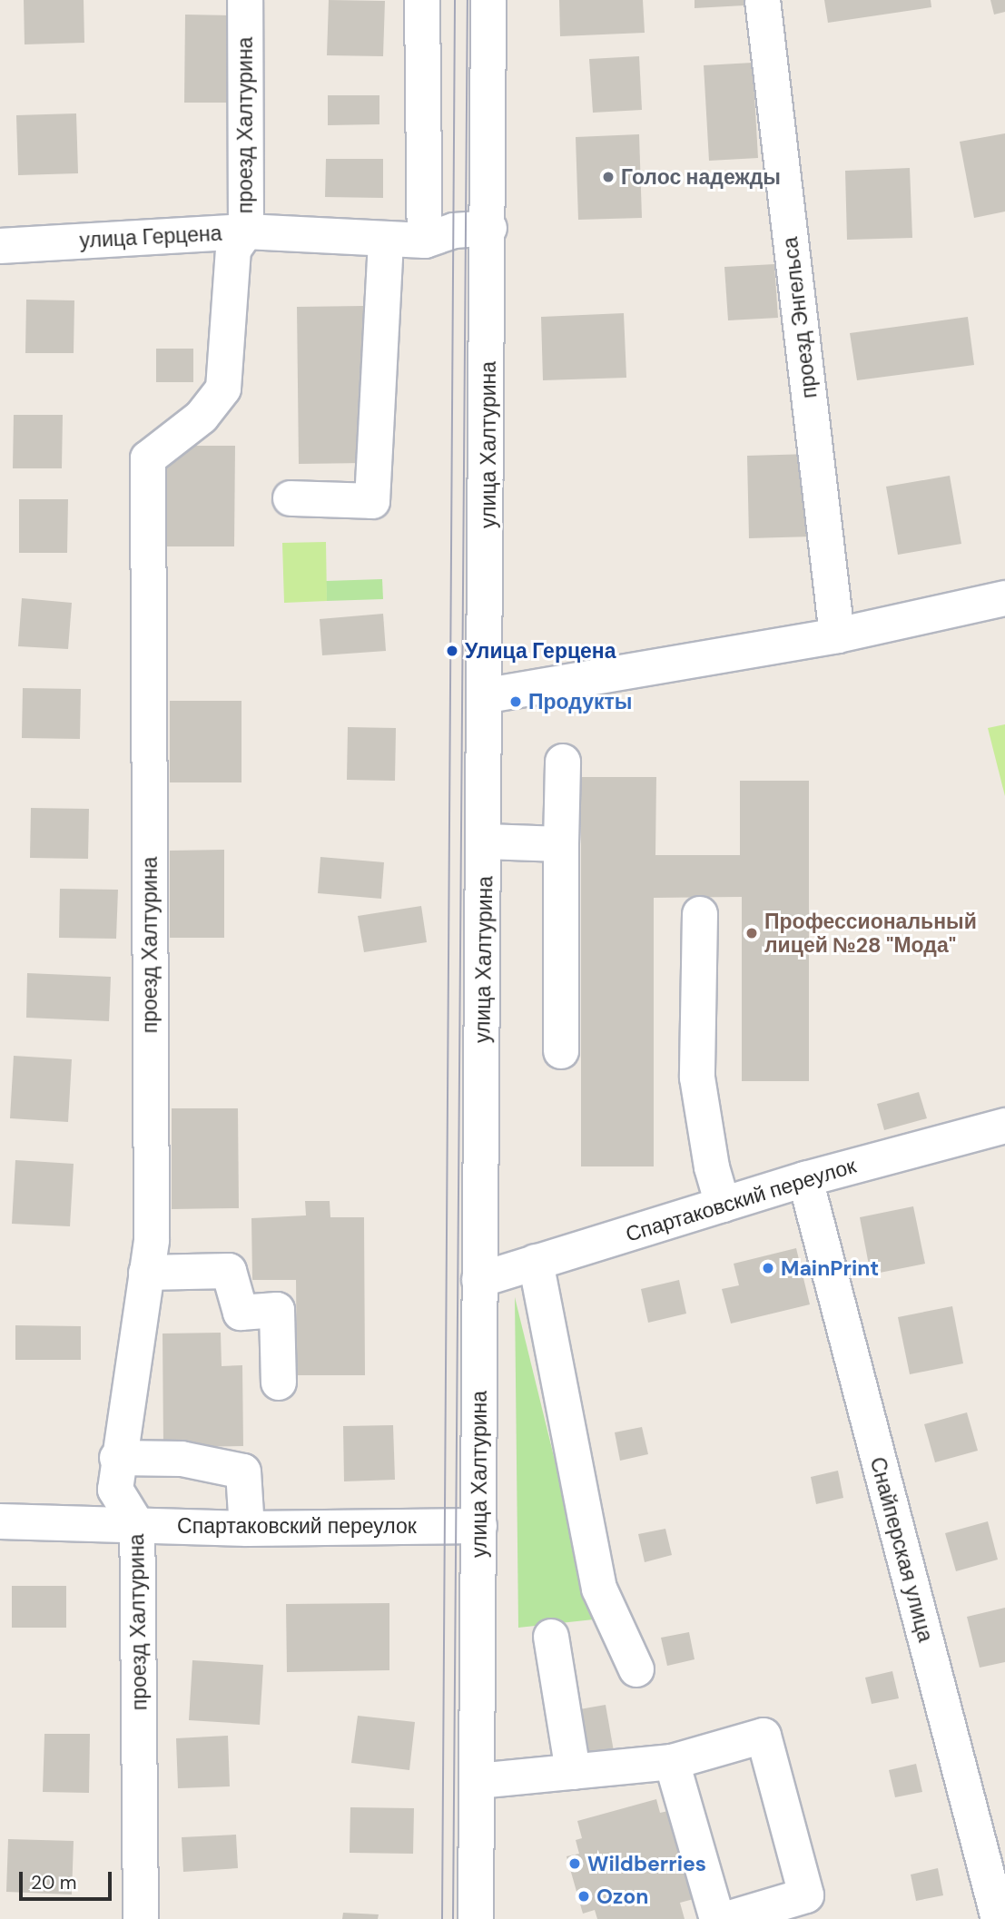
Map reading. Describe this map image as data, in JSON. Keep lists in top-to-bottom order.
{
  "streets": {
    "street": [
      "проезд Халтурина",
      "улица Герцена",
      "проезд Энгельса",
      "улица Халтурина",
      "Спартаковский переулок",
      "Снайперская улица"
    ]
  },
  "crossings": [
    ["проезд Халтурина", "улица Герцена"],
    ["проезд Халтурина", "Спартаковский переулок"],
    ["улица Герцена", "улица Халтурина"],
    ["улица Халтурина", "Спартаковский переулок"],
    ["Спартаковский переулок", "Снайперская улица"]
  ],
  "places": [
    "Голос надежды",
    "Улица Герцена",
    "Продукты",
    "Профессиональный лицей №28 \"Мода\"",
    "MainPrint",
    "Wildberries",
    "Ozon"
  ],
  "scale_bar": "20 m"
}
